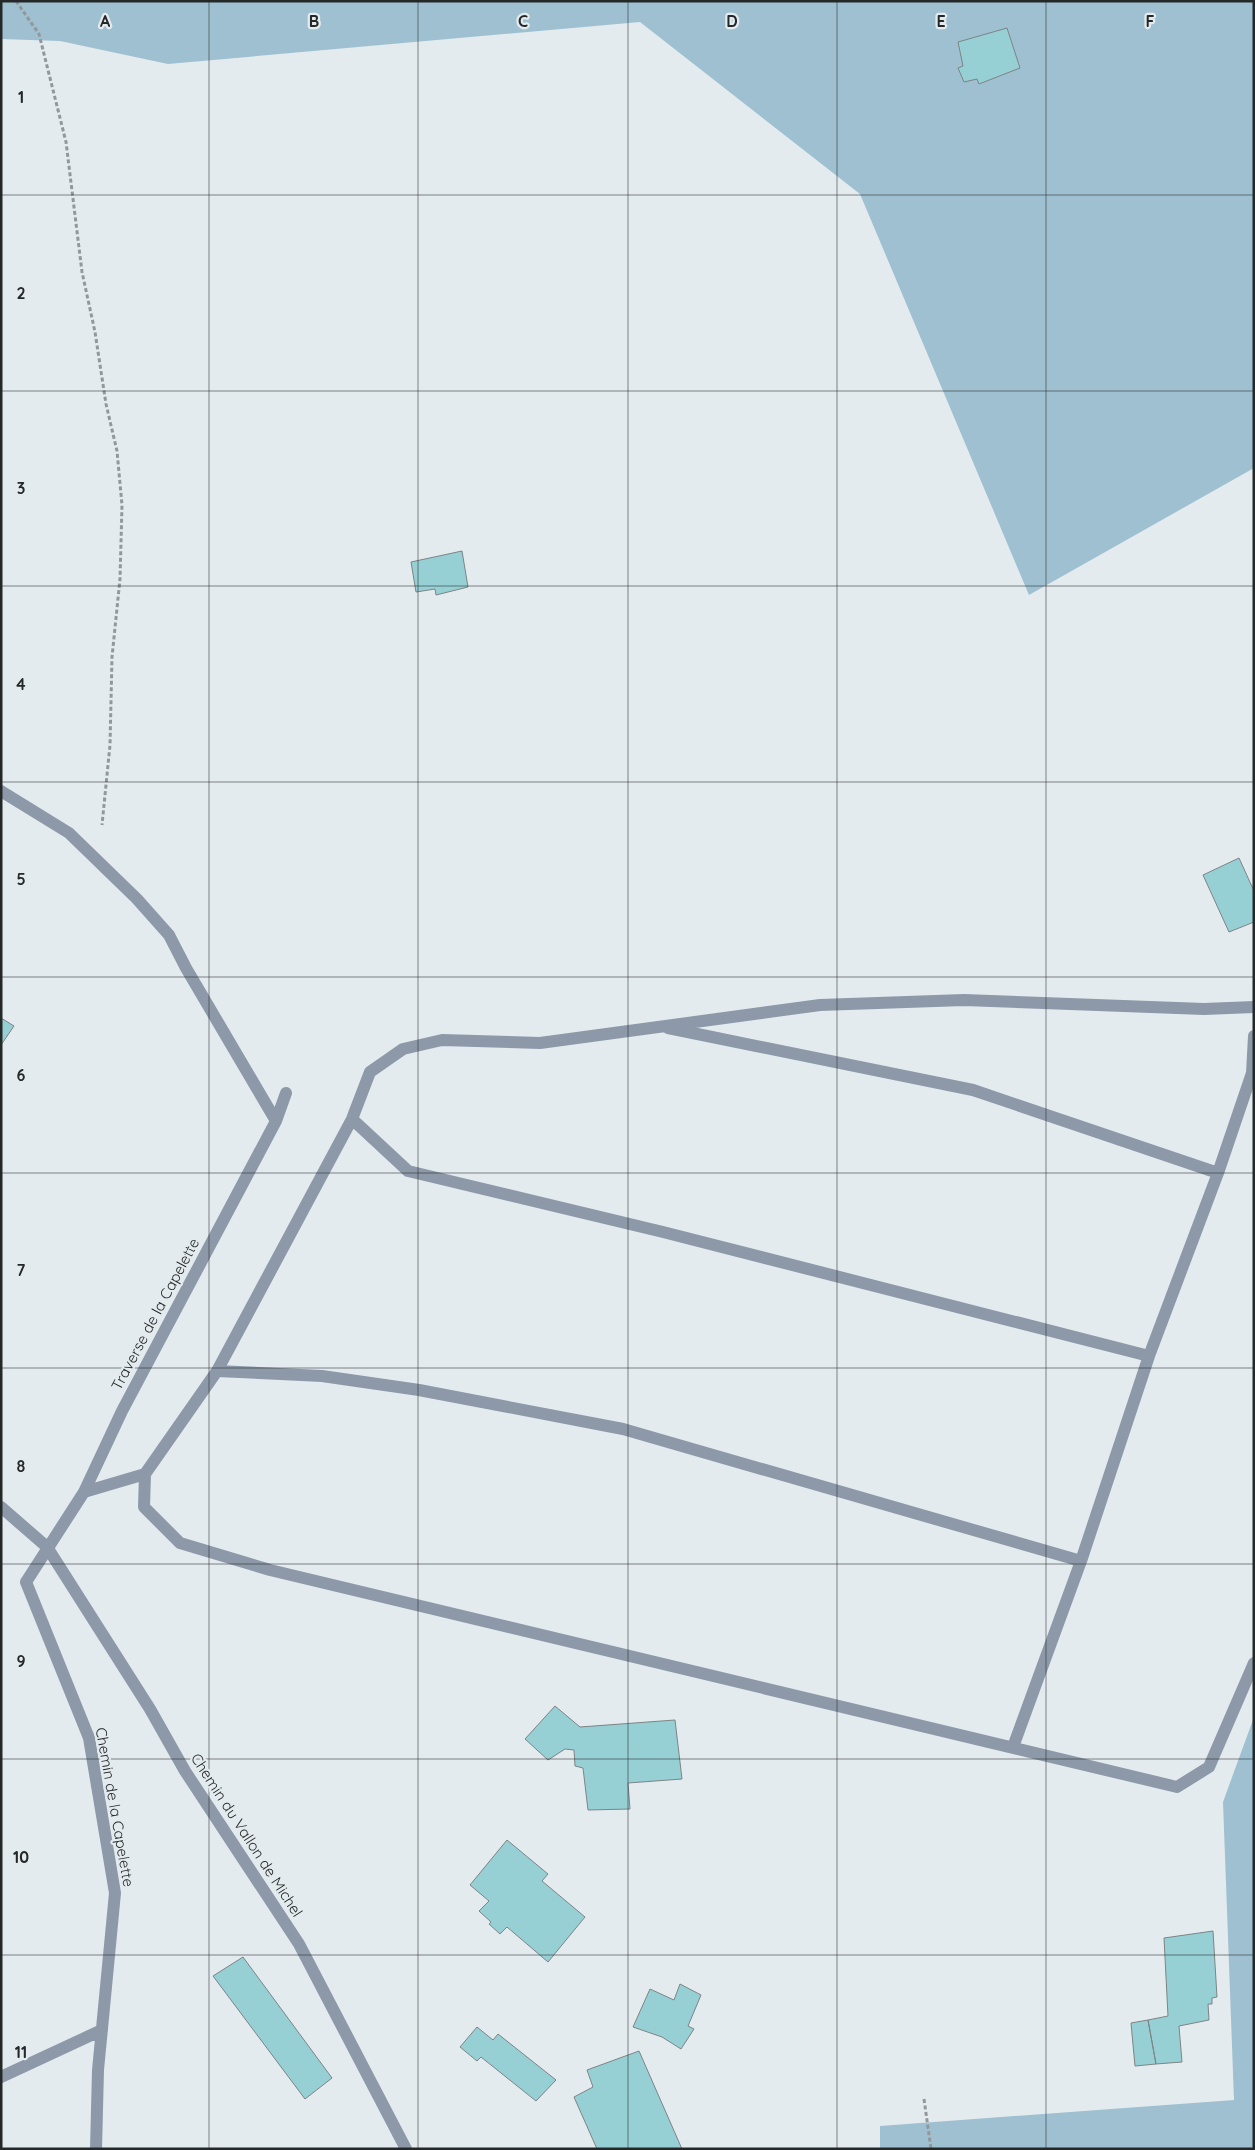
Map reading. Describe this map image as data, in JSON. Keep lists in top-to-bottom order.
{
  "streets": {
    "street": ["Traverse de la Capelette", "Chemin de la Capelette", "Chemin du Vallon de Michel"]
  },
  "crossings": [
    ["Traverse de la Capelette", "Chemin de la Capelette"],
    ["Traverse de la Capelette", "Chemin du Vallon de Michel"],
    ["Chemin de la Capelette", "Chemin du Vallon de Michel"]
  ],
  "grid": {
    "columns": [
      "A",
      "B",
      "C",
      "D",
      "E",
      "F"
    ],
    "rows": [
      "1",
      "2",
      "3",
      "4",
      "5",
      "6",
      "7",
      "8",
      "9",
      "10",
      "11"
    ]
  }
}
